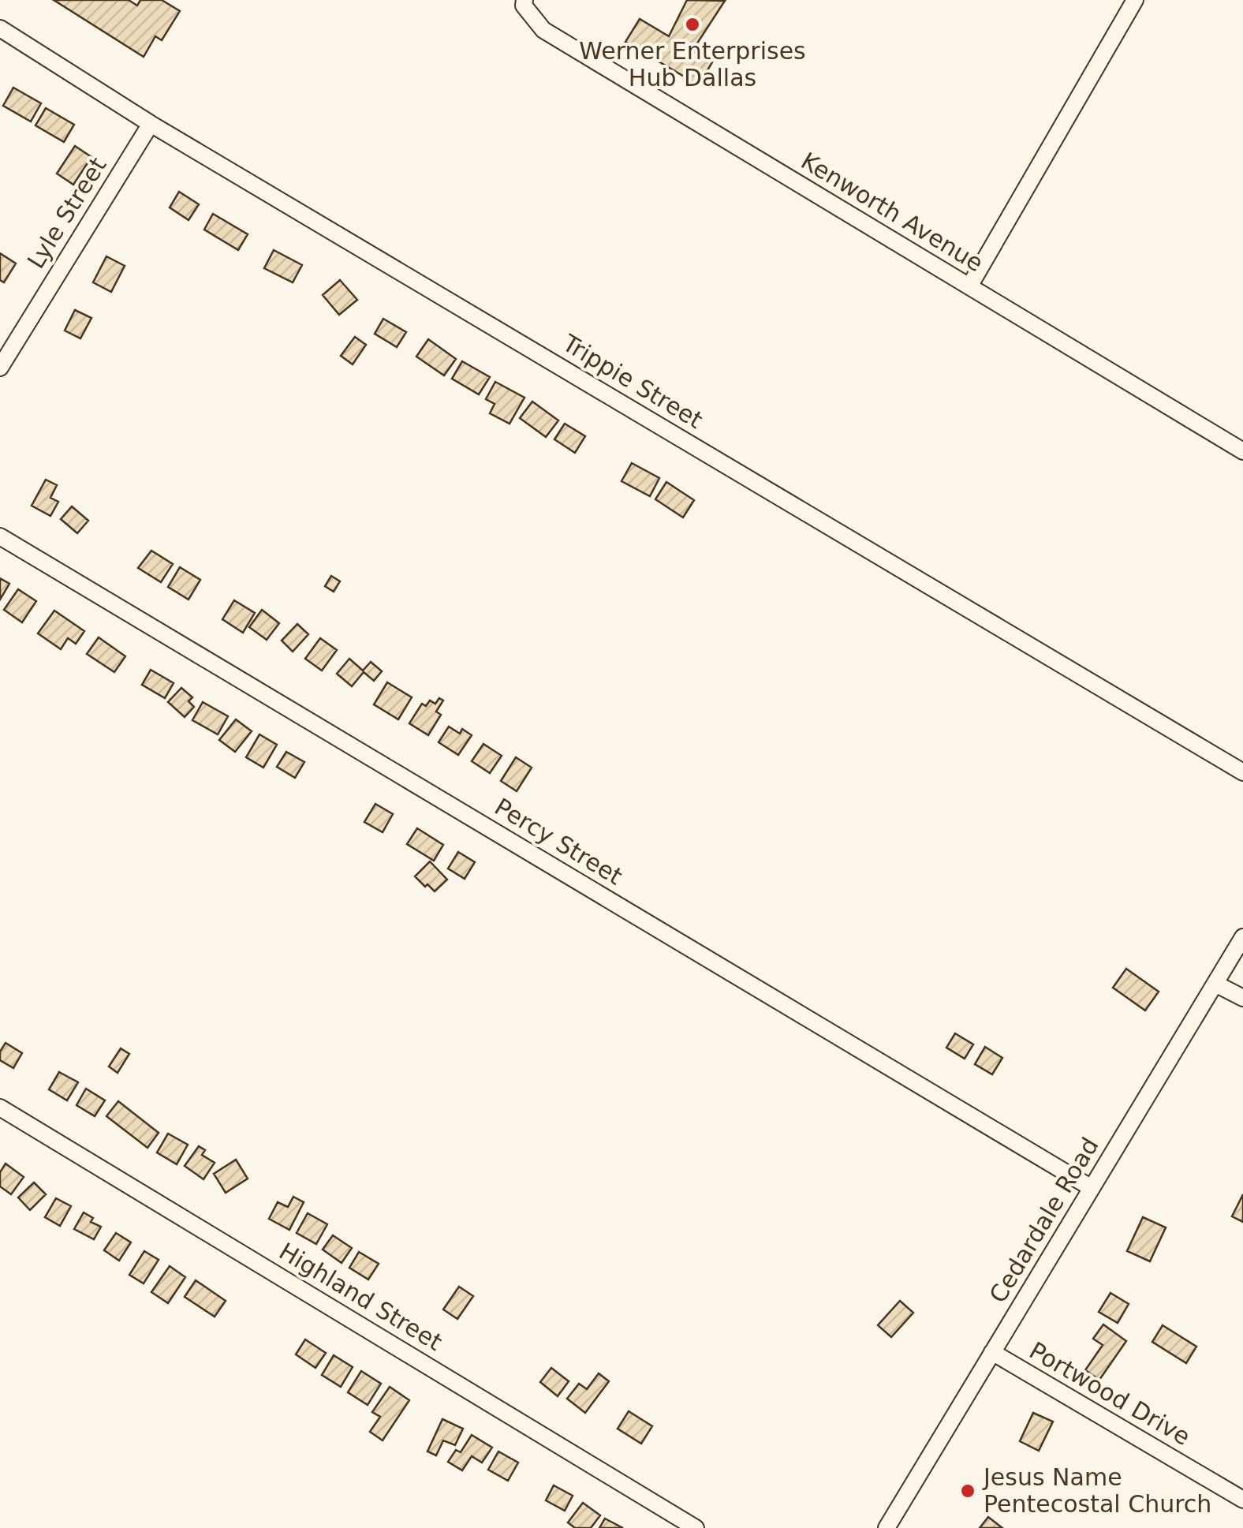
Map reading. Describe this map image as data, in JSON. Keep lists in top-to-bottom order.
{
  "streets": {
    "street": [
      "Kenworth Avenue",
      "Lyle Street",
      "Trippie Street",
      "Percy Street",
      "Cedardale Road",
      "Highland Street",
      "Portwood Drive"
    ]
  },
  "crossings": [
    ["Lyle Street", "Trippie Street"],
    ["Percy Street", "Cedardale Road"],
    ["Cedardale Road", "Portwood Drive"]
  ],
  "places": ["Werner Enterprises Hub Dallas", "Jesus Name Pentecostal Church"]
}
